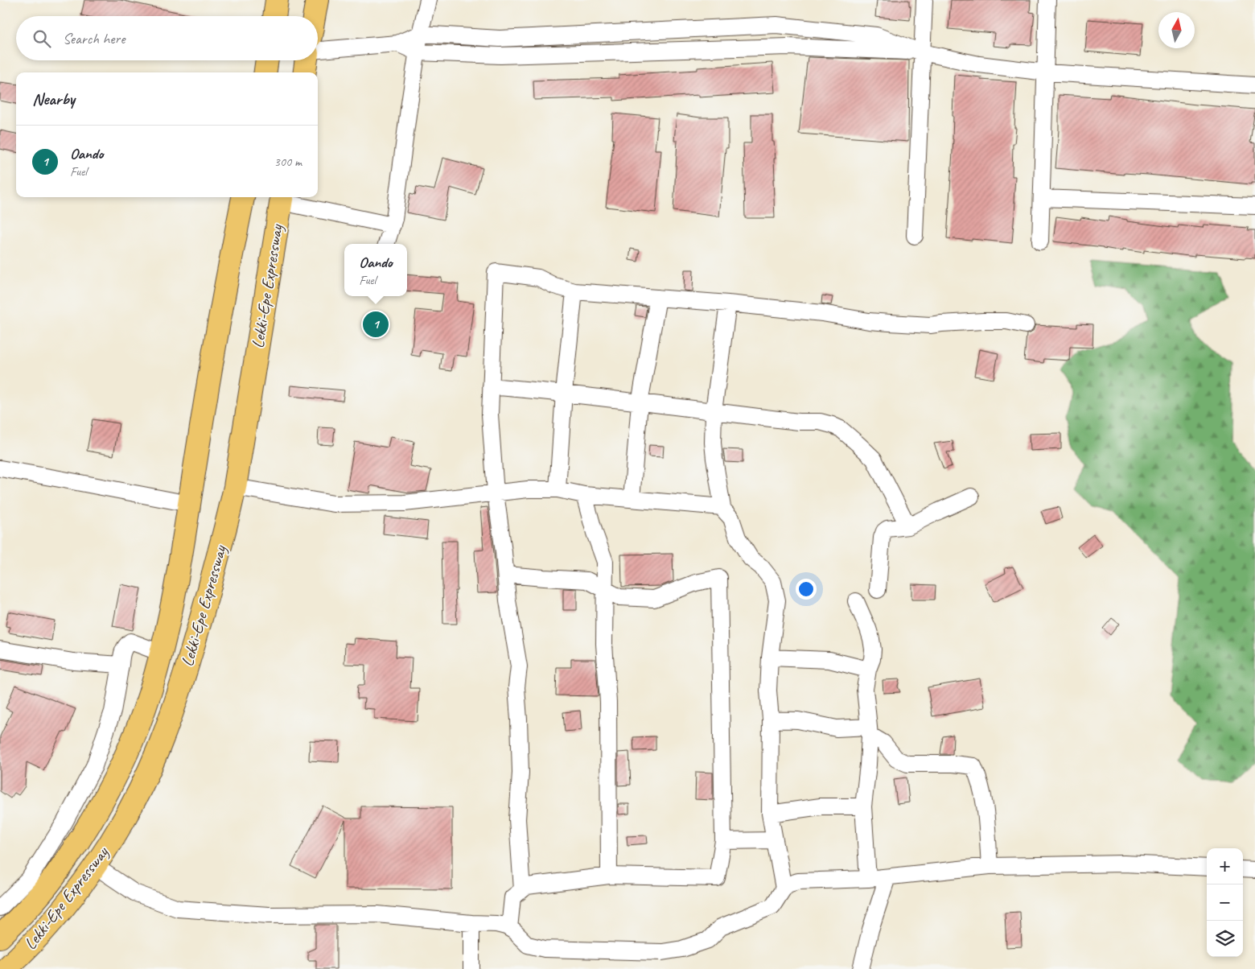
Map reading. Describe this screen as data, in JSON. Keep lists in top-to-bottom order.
{
  "streets": {
    "highway": ["Lekki-Epe Expressway"]
  },
  "north": "top",
  "page": {
    "search": "Search here",
    "heading": "Nearby",
    "list": [
      {
        "mark": "1",
        "name": "Oando",
        "note": "Fuel",
        "value": "300 m"
      }
    ],
    "popup": ["Oando", "Fuel"],
    "pins": "1",
    "map_buttons": ["+", "−"]
  }
}
